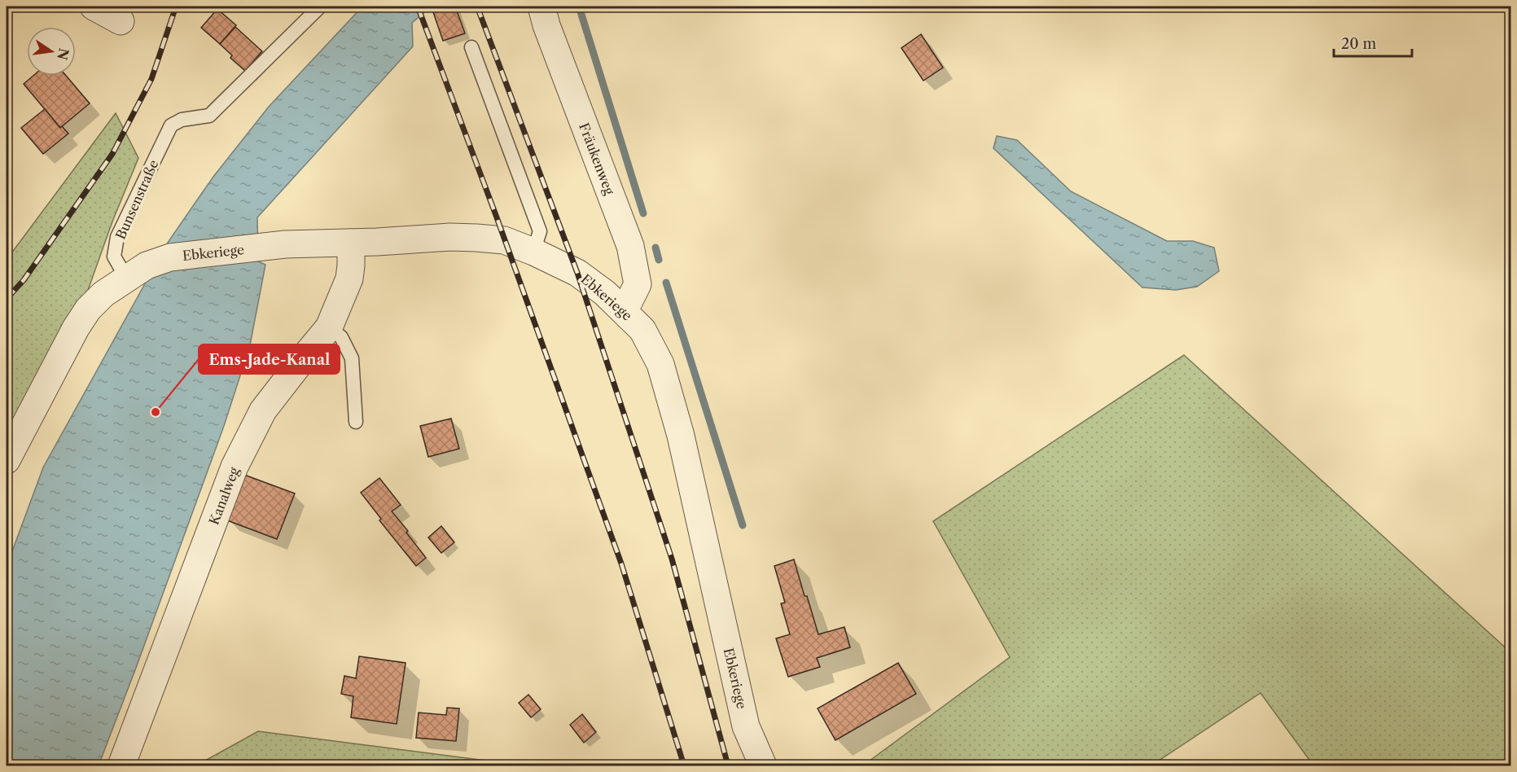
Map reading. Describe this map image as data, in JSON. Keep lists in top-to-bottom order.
{
  "streets": {
    "street": ["Fräukenweg", "Ebkeriege", "Kanalweg"],
    "lane": ["Bunsenstraße"]
  },
  "crossings": [
    ["Fräukenweg", "Ebkeriege"],
    ["Bunsenstraße", "Ebkeriege"],
    ["Ebkeriege", "Kanalweg"]
  ],
  "places": ["Ems-Jade-Kanal"],
  "scale_bar": "20 m",
  "north": "right"
}
